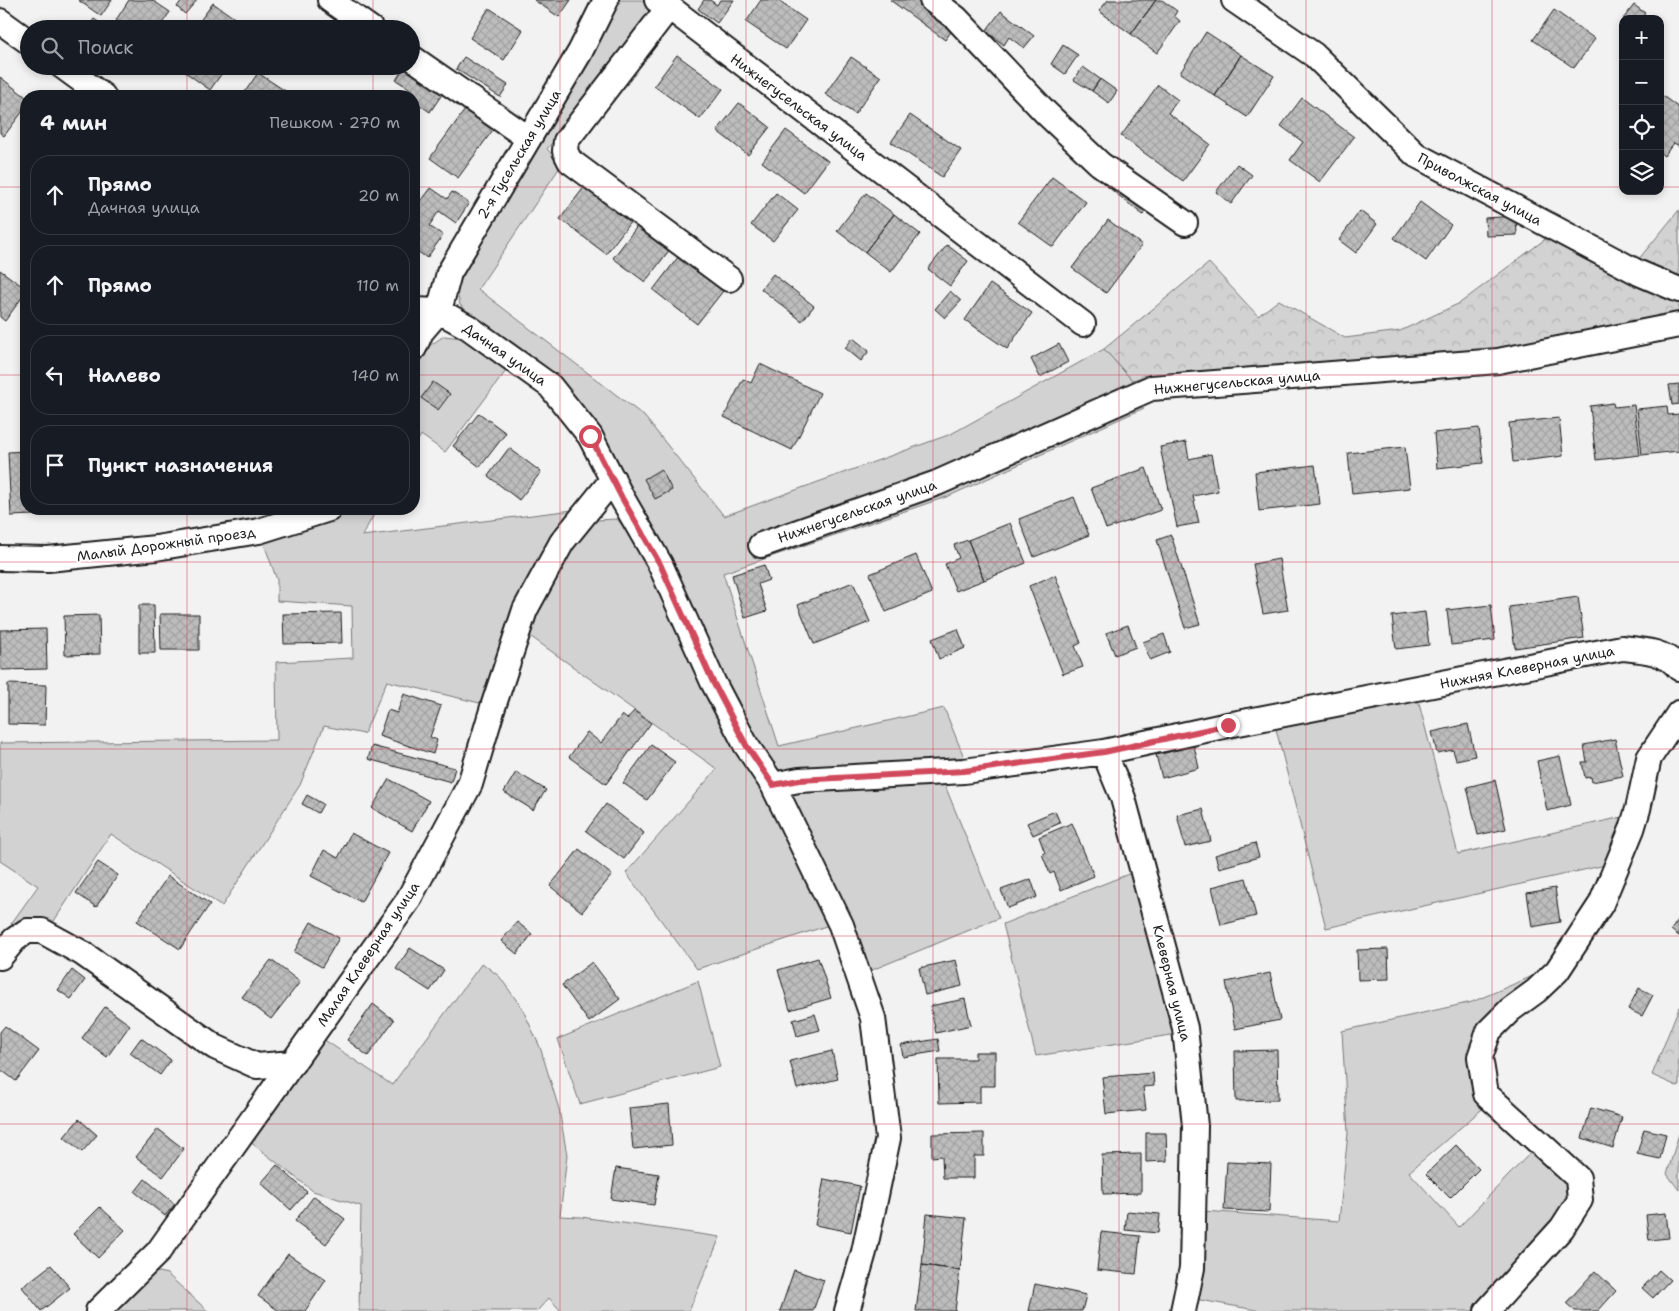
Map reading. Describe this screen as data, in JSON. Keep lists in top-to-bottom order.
{
  "streets": {
    "street": [
      "Нижнегусельская улица",
      "2-я Гусельская улица",
      "Приволжская улица",
      "Дачная улица",
      "Малый Дорожный проезд",
      "Нижняя Клеверная улица",
      "Малая Клеверная улица",
      "Клеверная улица"
    ]
  },
  "crossings": [
    ["2-я Гусельская улица", "Дачная улица"],
    ["Дачная улица", "Нижняя Клеверная улица"],
    ["Дачная улица", "Малая Клеверная улица"],
    ["Нижняя Клеверная улица", "Клеверная улица"]
  ],
  "page": {
    "map_buttons": ["+", "−"],
    "search": "Поиск",
    "heading": ["4 мин", "Пешком · 270 m"],
    "list": [
      ["Прямо", "Дачная улица", "20 m"],
      ["Прямо", "110 m"],
      ["Налево", "140 m"],
      "Пункт назначения"
    ]
  }
}
